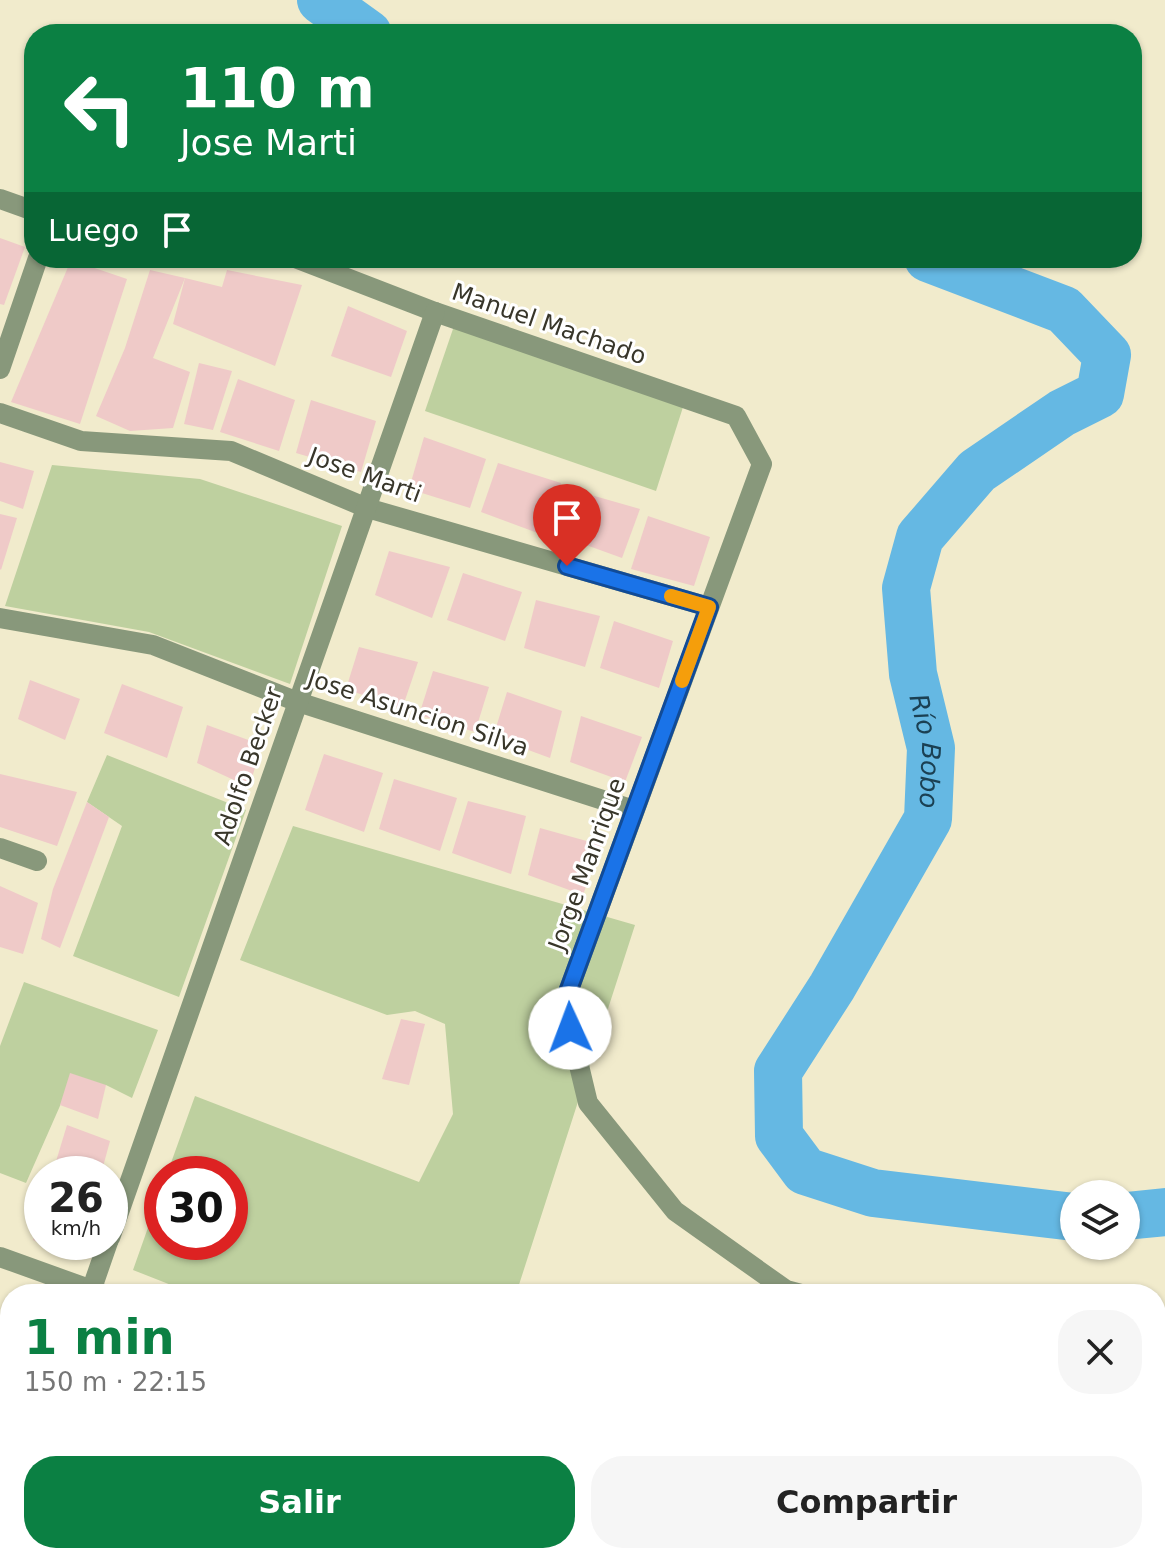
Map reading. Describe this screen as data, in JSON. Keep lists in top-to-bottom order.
{
  "streets": {
    "street": [
      "Manuel Machado",
      "Jose Marti",
      "Jose Asuncion Silva",
      "Adolfo Becker",
      "Jorge Manrique"
    ]
  },
  "crossings": [
    ["Manuel Machado", "Adolfo Becker"],
    ["Manuel Machado", "Jorge Manrique"],
    ["Jose Marti", "Adolfo Becker"],
    ["Jose Marti", "Jorge Manrique"],
    ["Jose Asuncion Silva", "Adolfo Becker"],
    ["Jose Asuncion Silva", "Jorge Manrique"]
  ],
  "water": ["Río Bobo"],
  "page": {
    "turn": ["110 m", "Jose Marti"],
    "then": "Luego",
    "speed": "26 km/h",
    "limit": "30",
    "heading": ["1 min", "150 m · 22:15"],
    "buttons": ["Salir", "Compartir"]
  }
}
